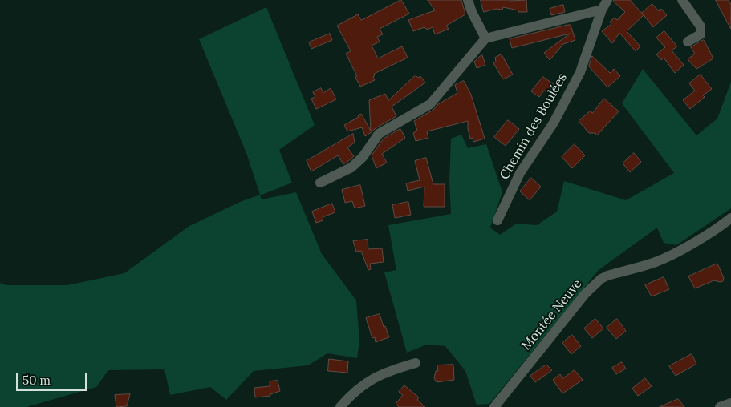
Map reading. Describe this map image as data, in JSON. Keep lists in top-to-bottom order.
{
  "streets": {
    "street": ["Chemin des Boulées", "Montée Neuve"]
  },
  "scale_bar": "50 m"
}
